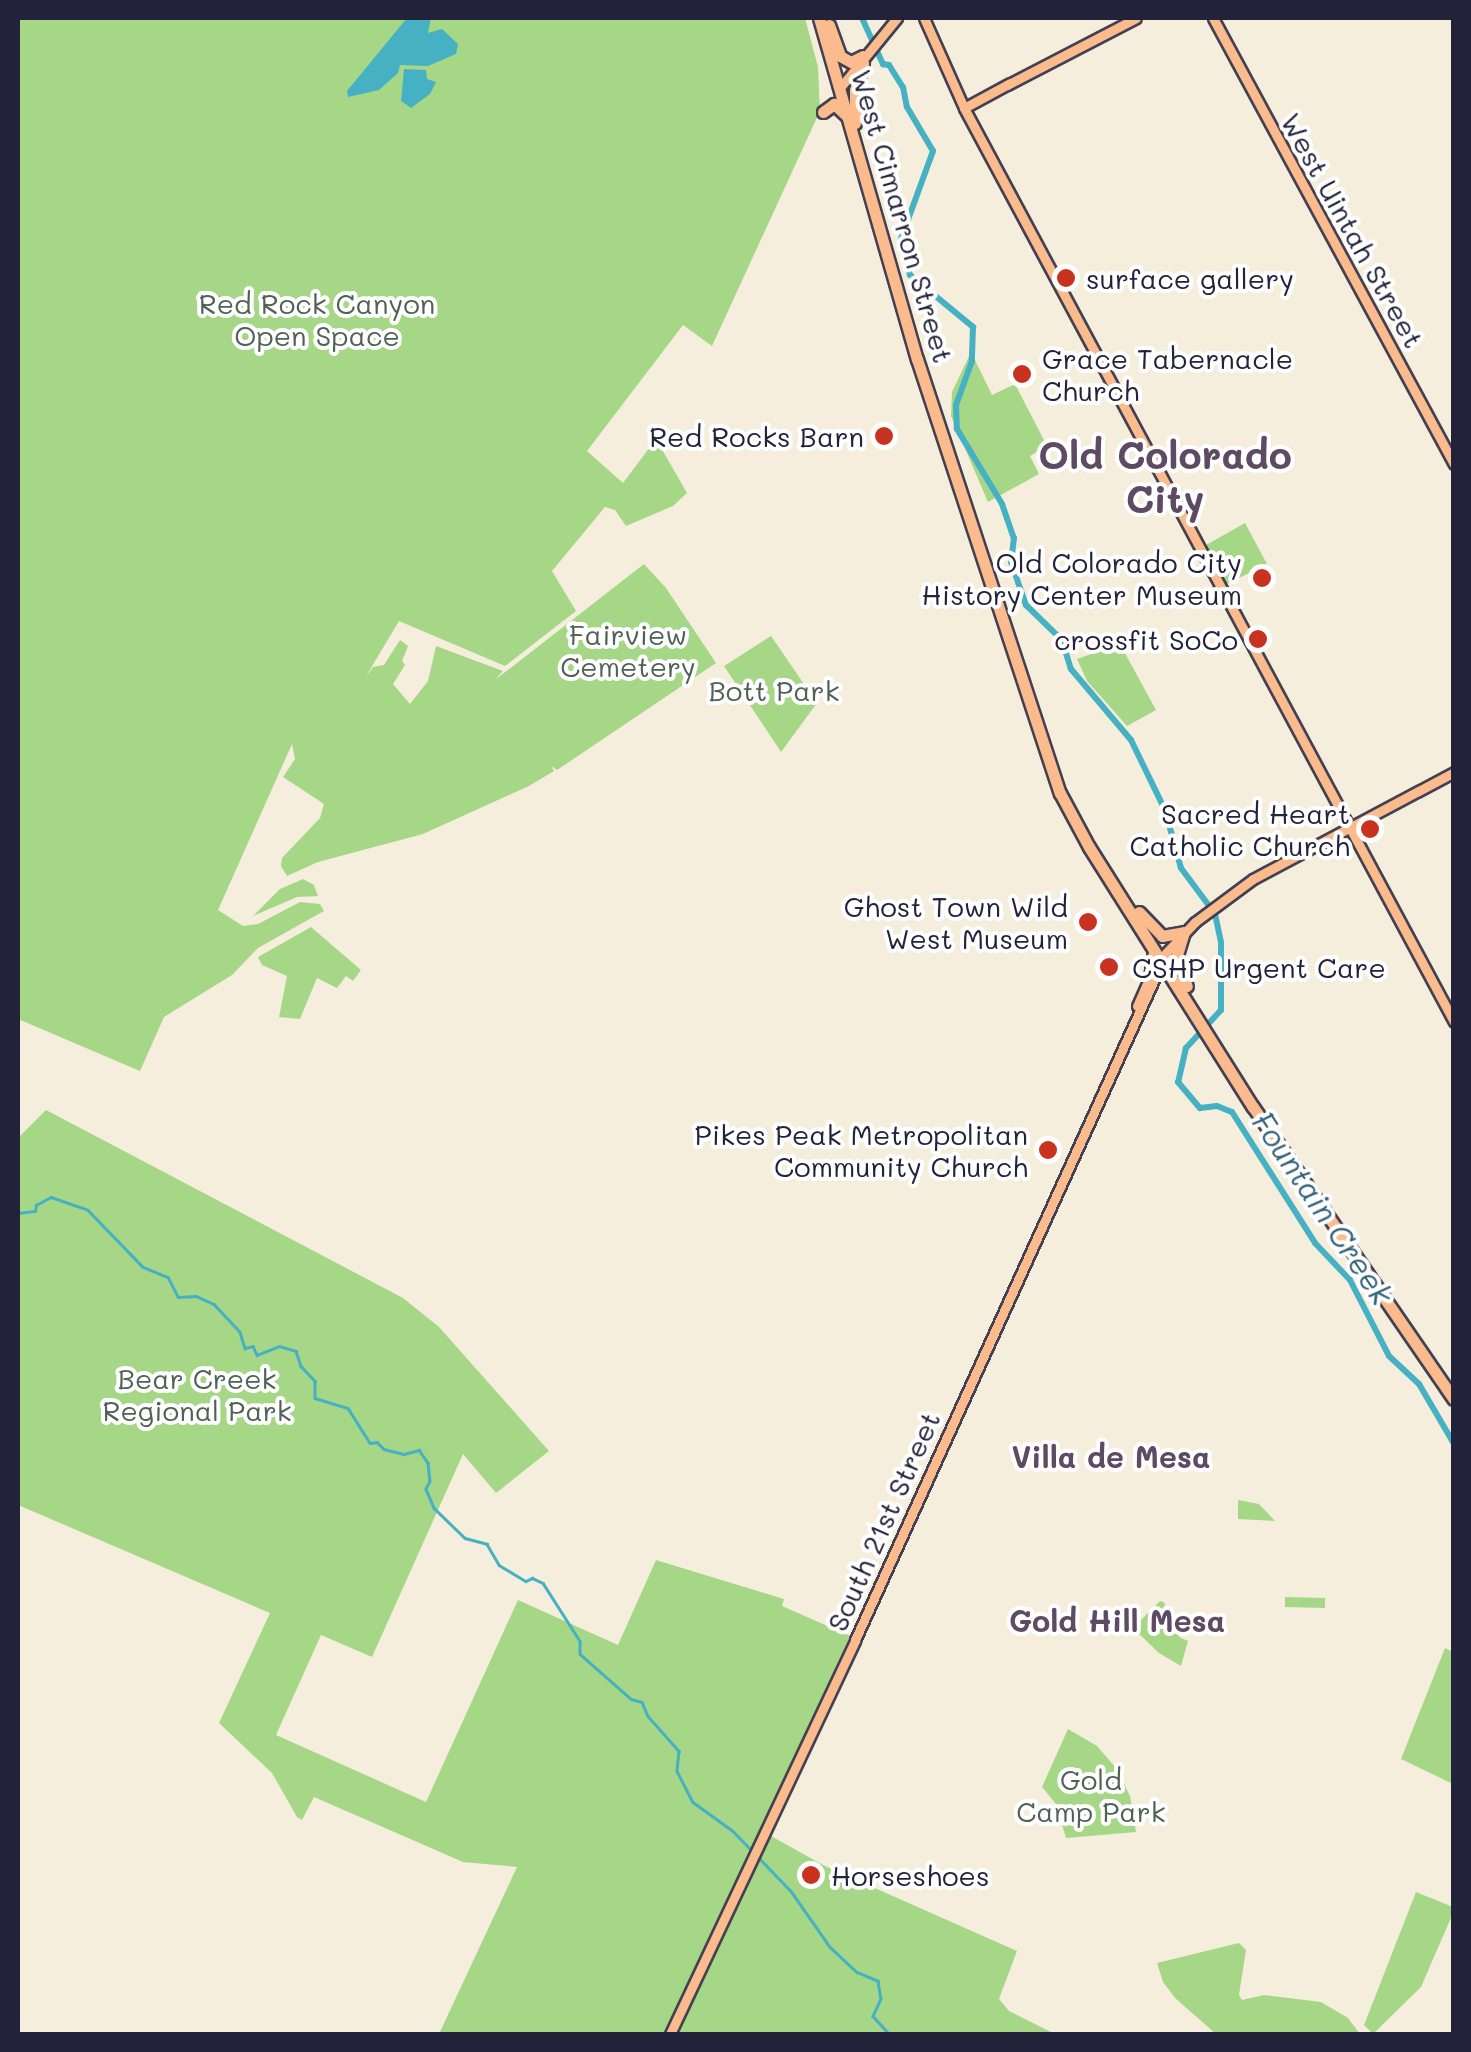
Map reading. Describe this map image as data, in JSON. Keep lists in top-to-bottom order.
{
  "streets": {
    "highway": ["West Cimarron Street"],
    "main road": ["West Uintah Street", "South 21st Street"]
  },
  "crossings": [
    ["West Cimarron Street", "South 21st Street"]
  ],
  "districts": ["Old Colorado City", "Villa de Mesa", "Gold Hill Mesa"],
  "water": ["Fountain Creek"],
  "parks": [
    "Red Rock Canyon Open Space",
    "Fairview Cemetery",
    "Bott Park",
    "Bear Creek Regional Park",
    "Gold Camp Park"
  ],
  "places": [
    "surface gallery",
    "Grace Tabernacle Church",
    "Red Rocks Barn",
    "Old Colorado City History Center Museum",
    "crossfit SoCo",
    "Sacred Heart Catholic Church",
    "Ghost Town Wild West Museum",
    "CSHP Urgent Care",
    "Pikes Peak Metropolitan Community Church",
    "Horseshoes"
  ]
}
